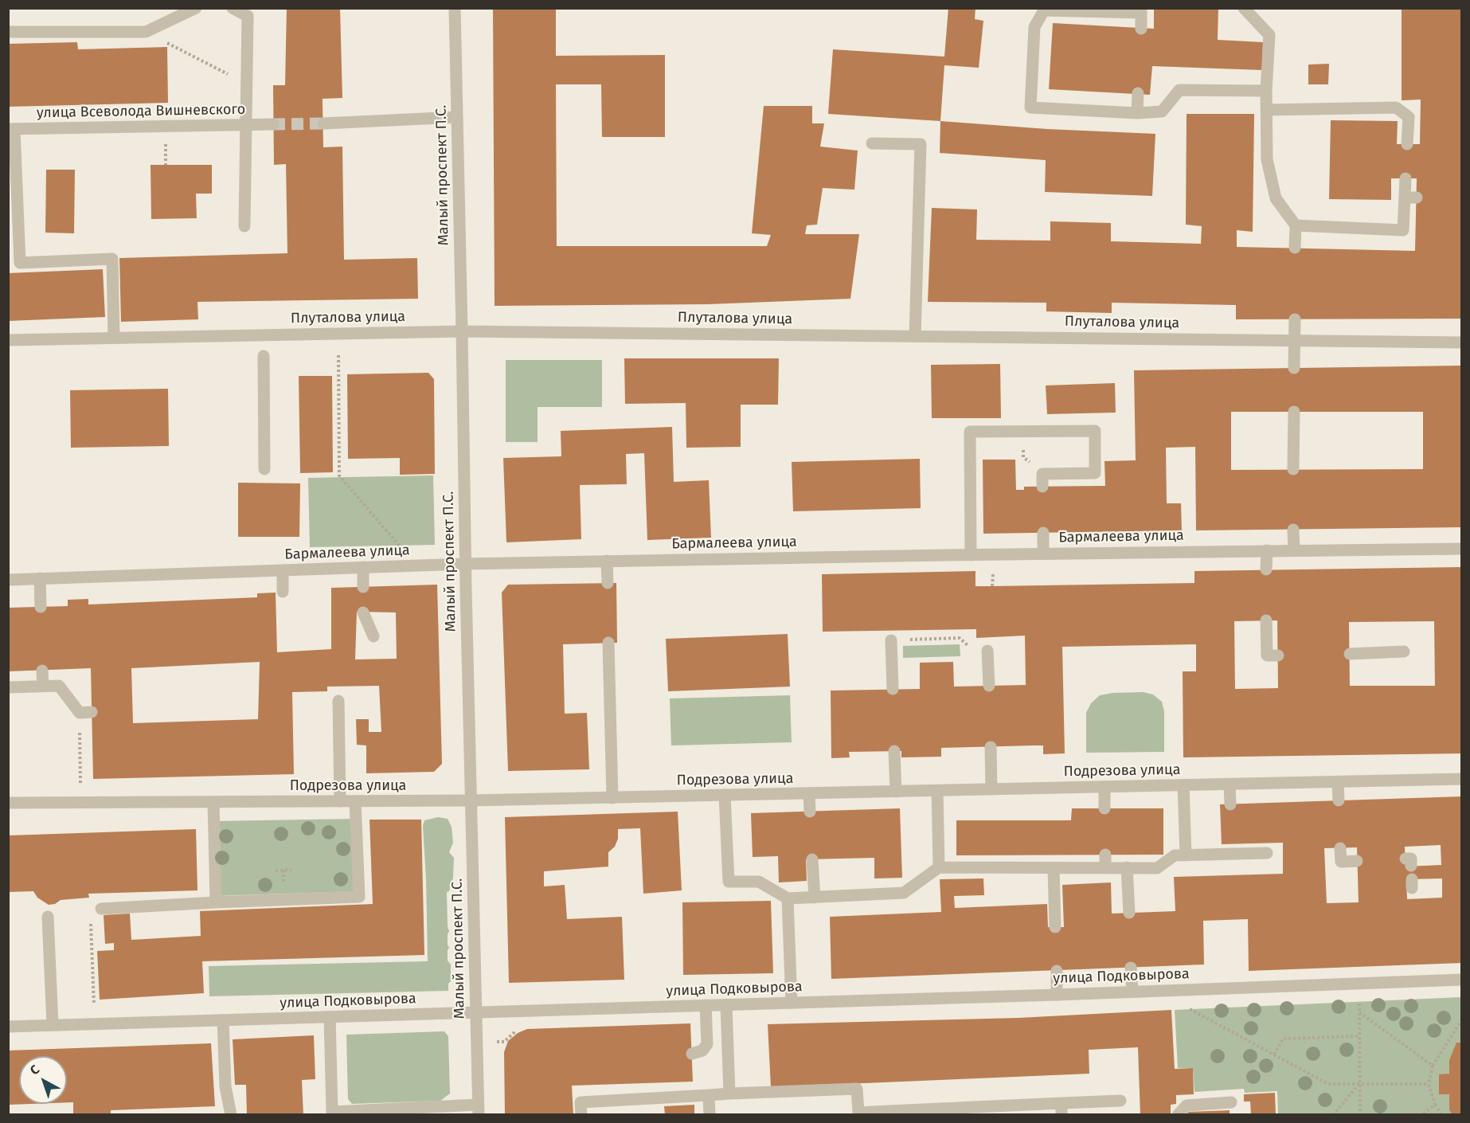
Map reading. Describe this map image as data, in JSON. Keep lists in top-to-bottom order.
{
  "streets": {
    "street": [
      "улица Всеволода Вишневского",
      "Малый проспект П.С.",
      "Плуталова улица",
      "Бармалеева улица",
      "Подрезова улица",
      "улица Подковырова"
    ]
  },
  "crossings": [
    ["Малый проспект П.С.", "Плуталова улица"],
    ["Малый проспект П.С.", "Бармалеева улица"],
    ["Малый проспект П.С.", "Подрезова улица"],
    ["Малый проспект П.С.", "улица Подковырова"]
  ],
  "north": "top left"
}
